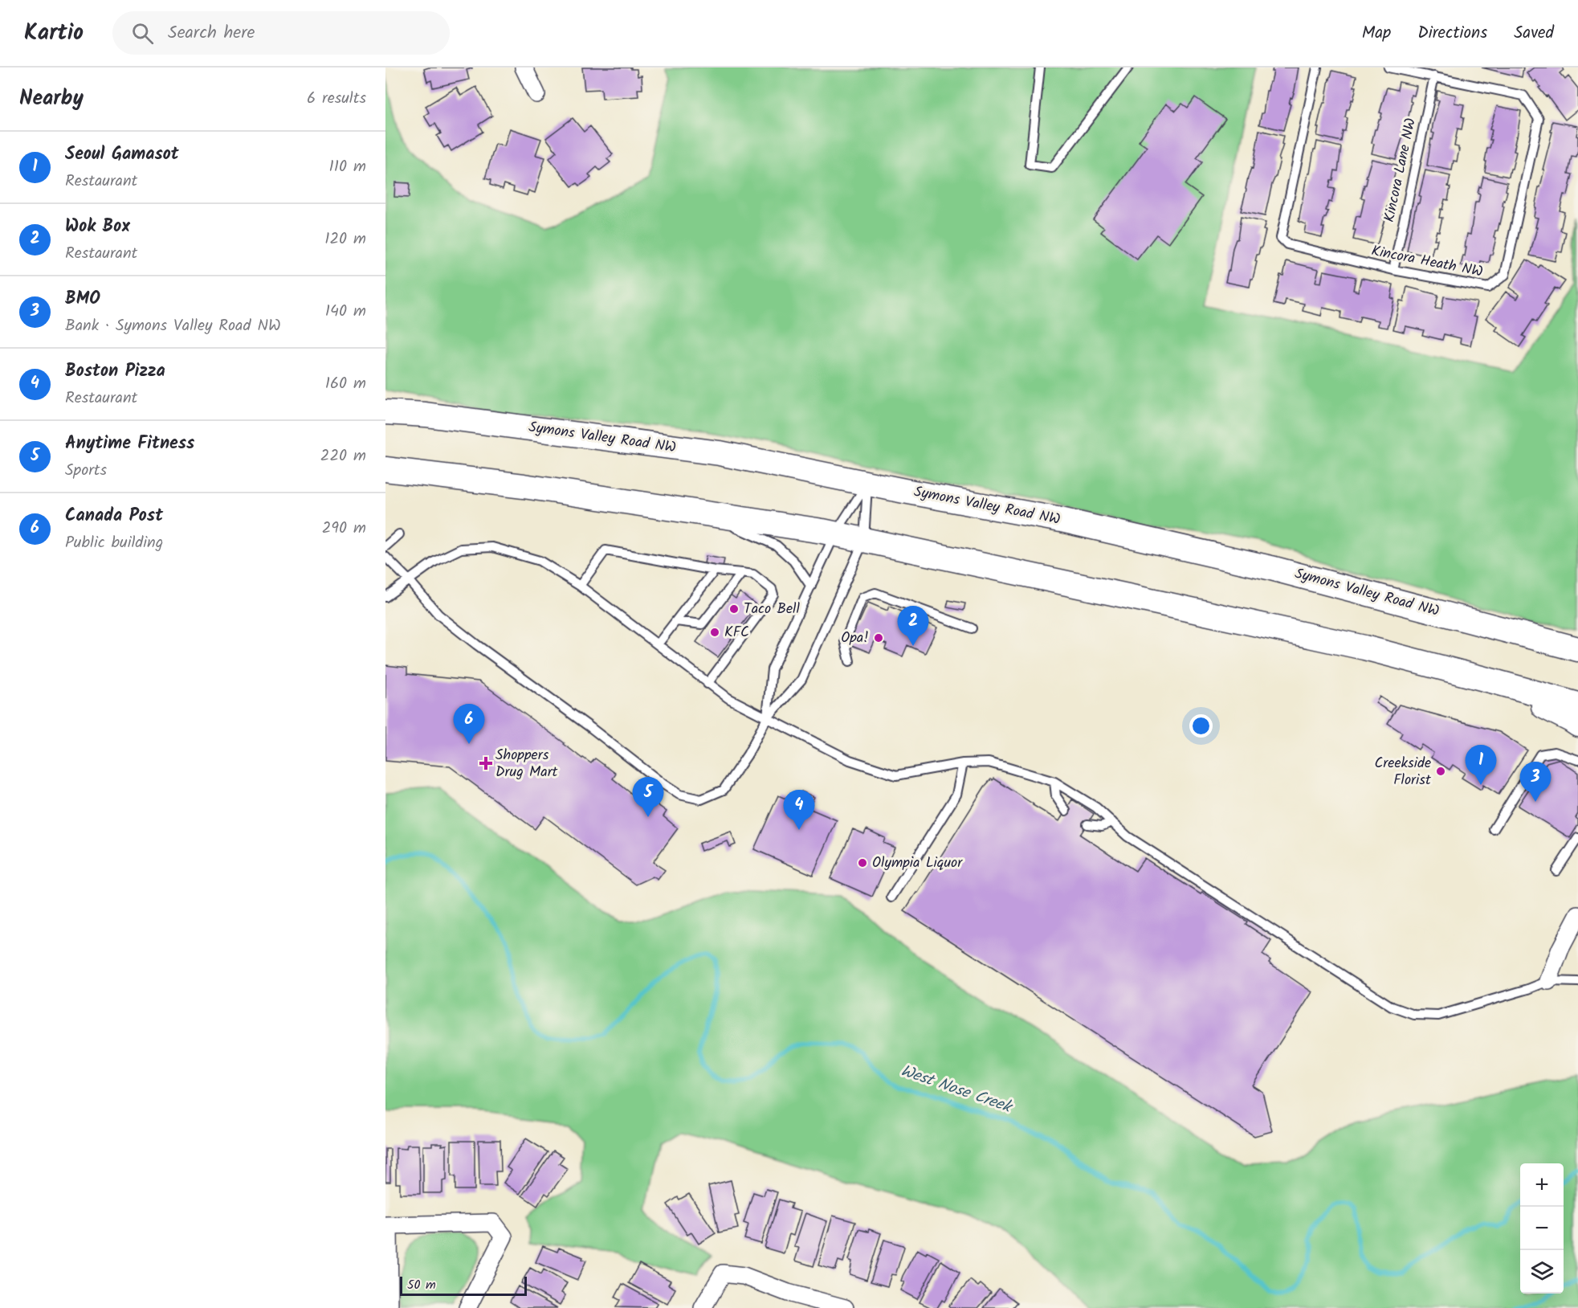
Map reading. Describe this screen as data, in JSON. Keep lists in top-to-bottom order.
{
  "streets": {
    "main road": ["Symons Valley Road NW"],
    "lane": ["Kincora Lane NW", "Kincora Heath NW"]
  },
  "crossings": [
    ["Kincora Lane NW", "Kincora Heath NW"]
  ],
  "water": ["West Nose Creek"],
  "places": {
    "other": [
      "Taco Bell",
      "KFC",
      "Opa!",
      "Creekside Florist",
      "Olympia Liquor"
    ],
    "health": ["Shoppers Drug Mart"]
  },
  "scale_bar": "50 m",
  "page": {
    "header": "Kartio",
    "search": "Search here",
    "nav": ["Map", "Directions", "Saved"],
    "heading": ["Nearby", "6 results"],
    "list": [
      {
        "mark": "1",
        "name": "Seoul Gamasot",
        "note": "Restaurant",
        "value": "110 m"
      },
      {
        "mark": "2",
        "name": "Wok Box",
        "note": "Restaurant",
        "value": "120 m"
      },
      {
        "mark": "3",
        "name": "BMO",
        "note": "Bank · Symons Valley Road NW",
        "value": "140 m"
      },
      {
        "mark": "4",
        "name": "Boston Pizza",
        "note": "Restaurant",
        "value": "160 m"
      },
      {
        "mark": "5",
        "name": "Anytime Fitness",
        "note": "Sports",
        "value": "220 m"
      },
      {
        "mark": "6",
        "name": "Canada Post",
        "note": "Public building",
        "value": "290 m"
      }
    ],
    "pins": [
      "2",
      "6",
      "1",
      "3",
      "5",
      "4"
    ],
    "map_buttons": ["+", "−"],
    "scale": "50 m"
  }
}
